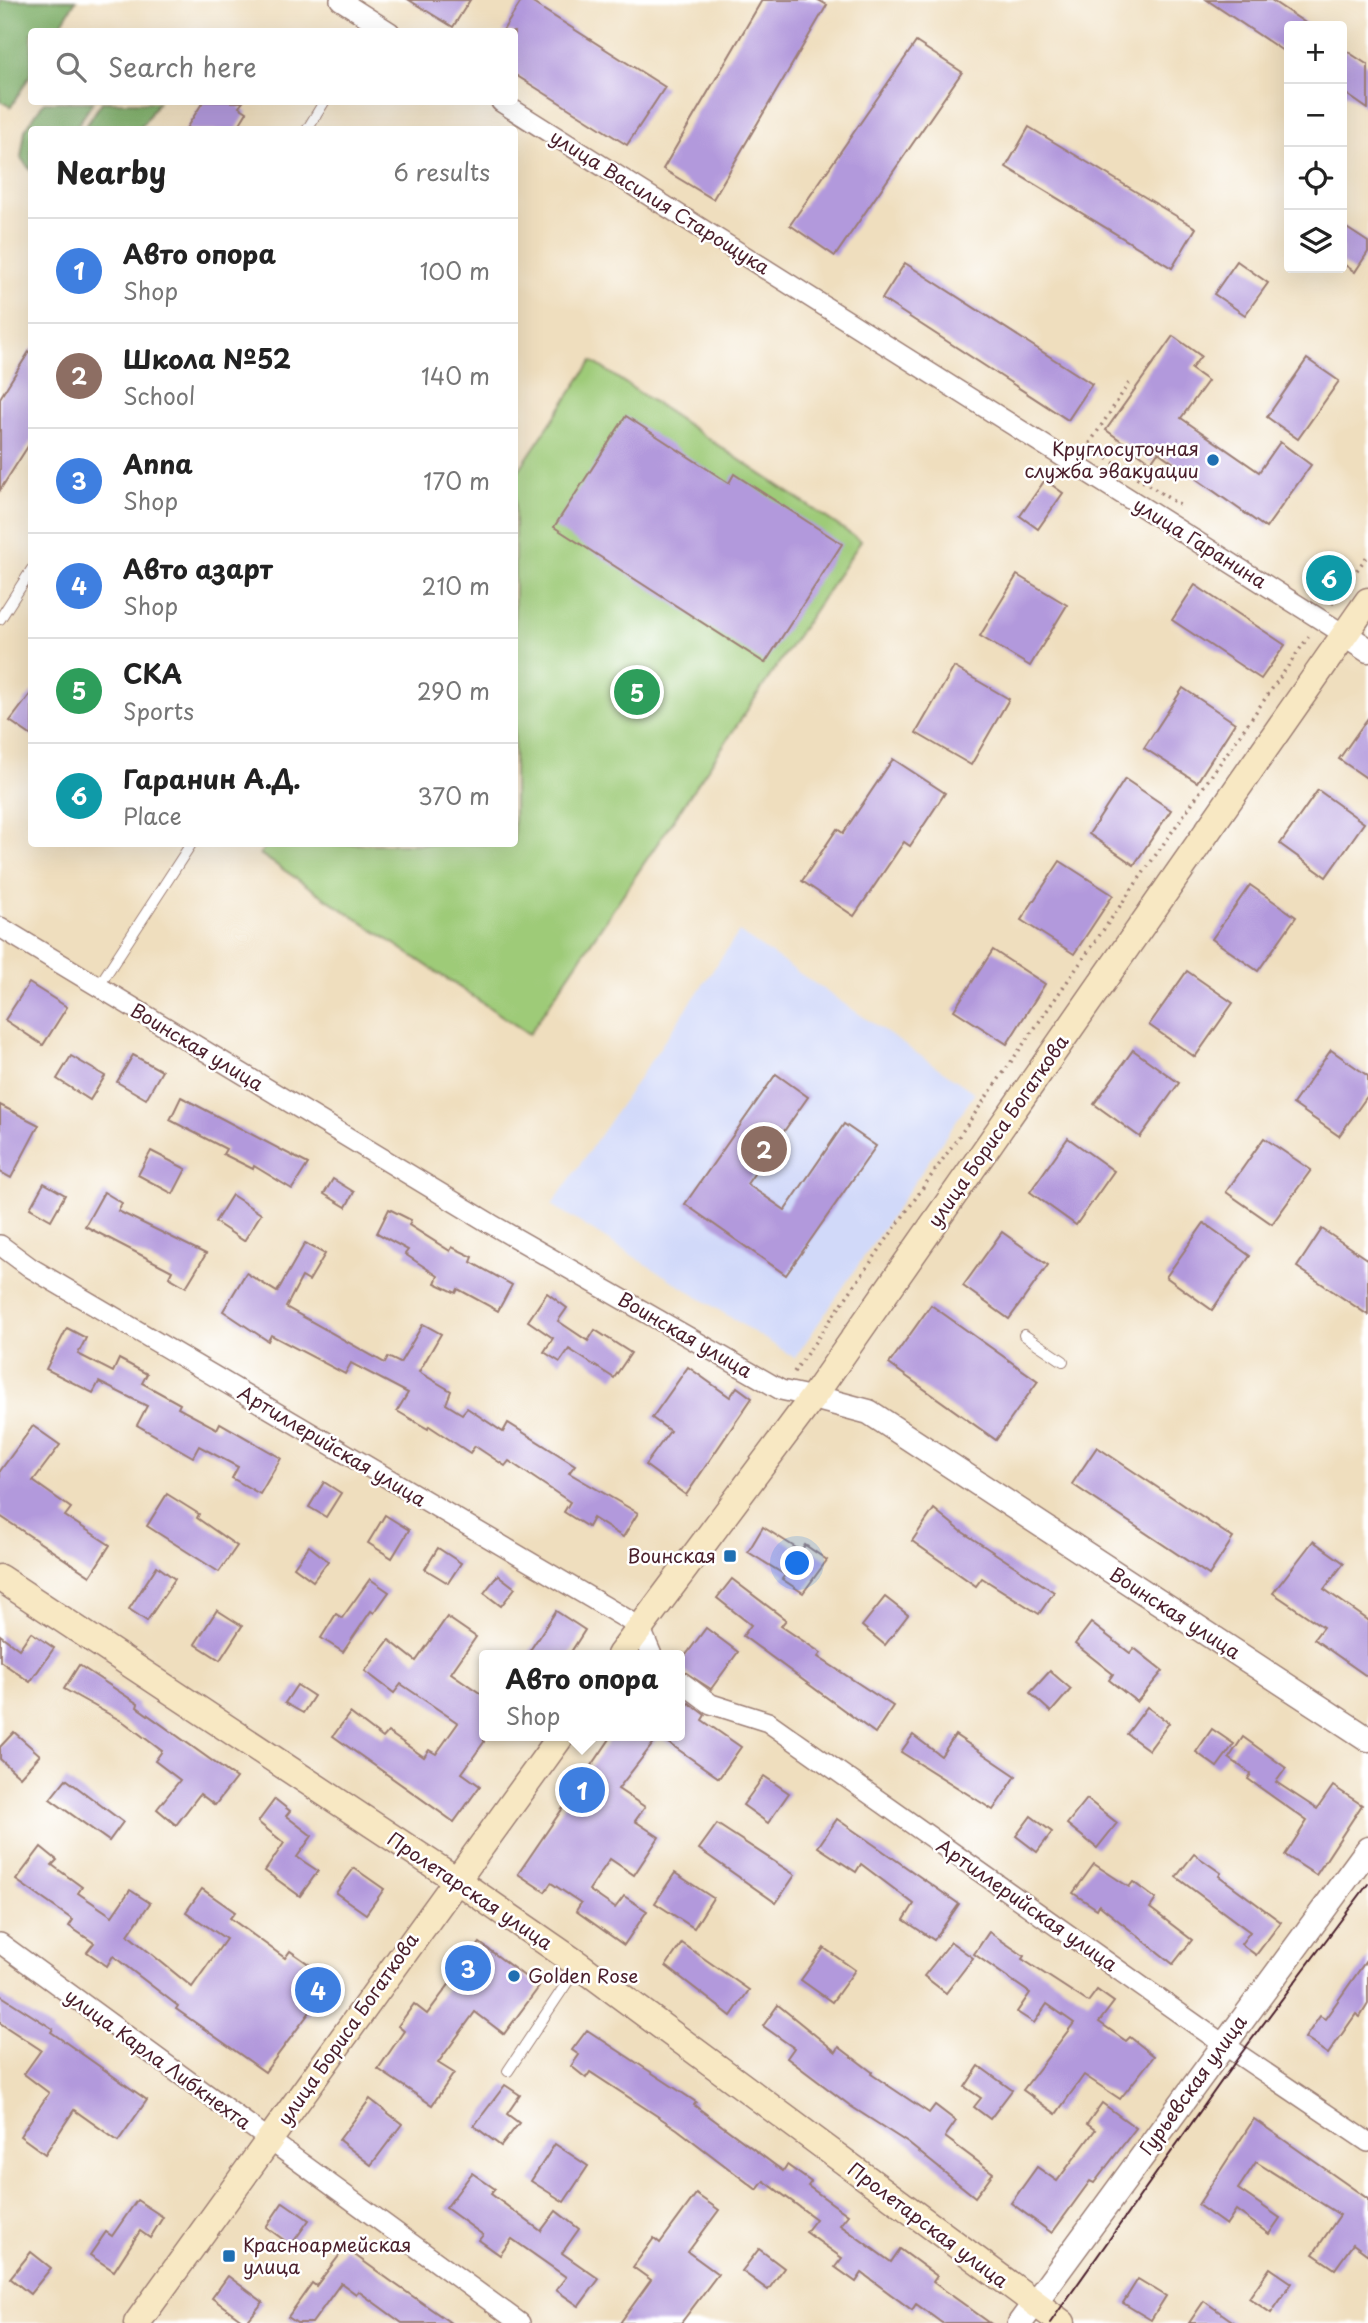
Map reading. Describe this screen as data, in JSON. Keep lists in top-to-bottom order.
{
  "streets": {
    "main road": ["улица Бориса Богаткова", "Пролетарская улица"],
    "street": [
      "улица Василия Старощука",
      "улица Гаранина",
      "Воинская улица",
      "Артиллерийская улица",
      "улица Карла Либкнехта",
      "Гурьевская улица"
    ]
  },
  "crossings": [
    ["улица Василия Старощука", "улица Гаранина"],
    ["улица Гаранина", "улица Бориса Богаткова"],
    ["Воинская улица", "улица Бориса Богаткова"],
    ["улица Бориса Богаткова", "Артиллерийская улица"],
    ["улица Бориса Богаткова", "Пролетарская улица"],
    ["улица Бориса Богаткова", "улица Карла Либкнехта"],
    ["Артиллерийская улица", "Гурьевская улица"],
    ["Пролетарская улица", "Гурьевская улица"]
  ],
  "places": {
    "other": ["Круглосуточная служба эвакуации", "Golden Rose"],
    "transit": ["Воинская", "Красноармейская улица"]
  },
  "page": {
    "map_buttons": ["+", "−"],
    "search": "Search here",
    "heading": ["Nearby", "6 results"],
    "list": [
      {
        "mark": "1",
        "name": "Авто опора",
        "note": "Shop",
        "value": "100 m"
      },
      {
        "mark": "2",
        "name": "Школа №52",
        "note": "School",
        "value": "140 m"
      },
      {
        "mark": "3",
        "name": "Anna",
        "note": "Shop",
        "value": "170 m"
      },
      {
        "mark": "4",
        "name": "Авто азарт",
        "note": "Shop",
        "value": "210 m"
      },
      {
        "mark": "5",
        "name": "СКА",
        "note": "Sports",
        "value": "290 m"
      },
      {
        "mark": "6",
        "name": "Гаранин А.Д.",
        "note": "Place",
        "value": "370 m"
      }
    ],
    "pins": [
      "6",
      "5",
      "2",
      "1",
      "3",
      "4"
    ],
    "popup": ["Авто опора", "Shop"]
  }
}
